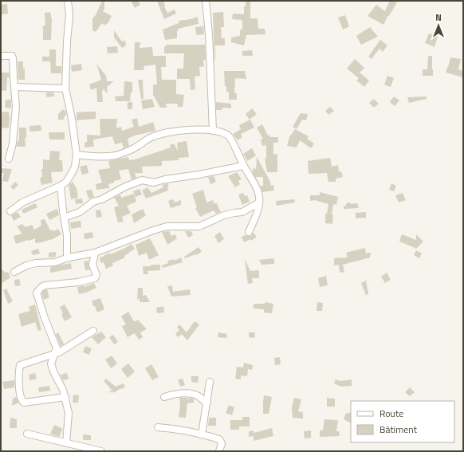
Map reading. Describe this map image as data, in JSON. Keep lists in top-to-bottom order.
{
  "legend": ["Route", "Bâtiment"],
  "north": "top"
}
